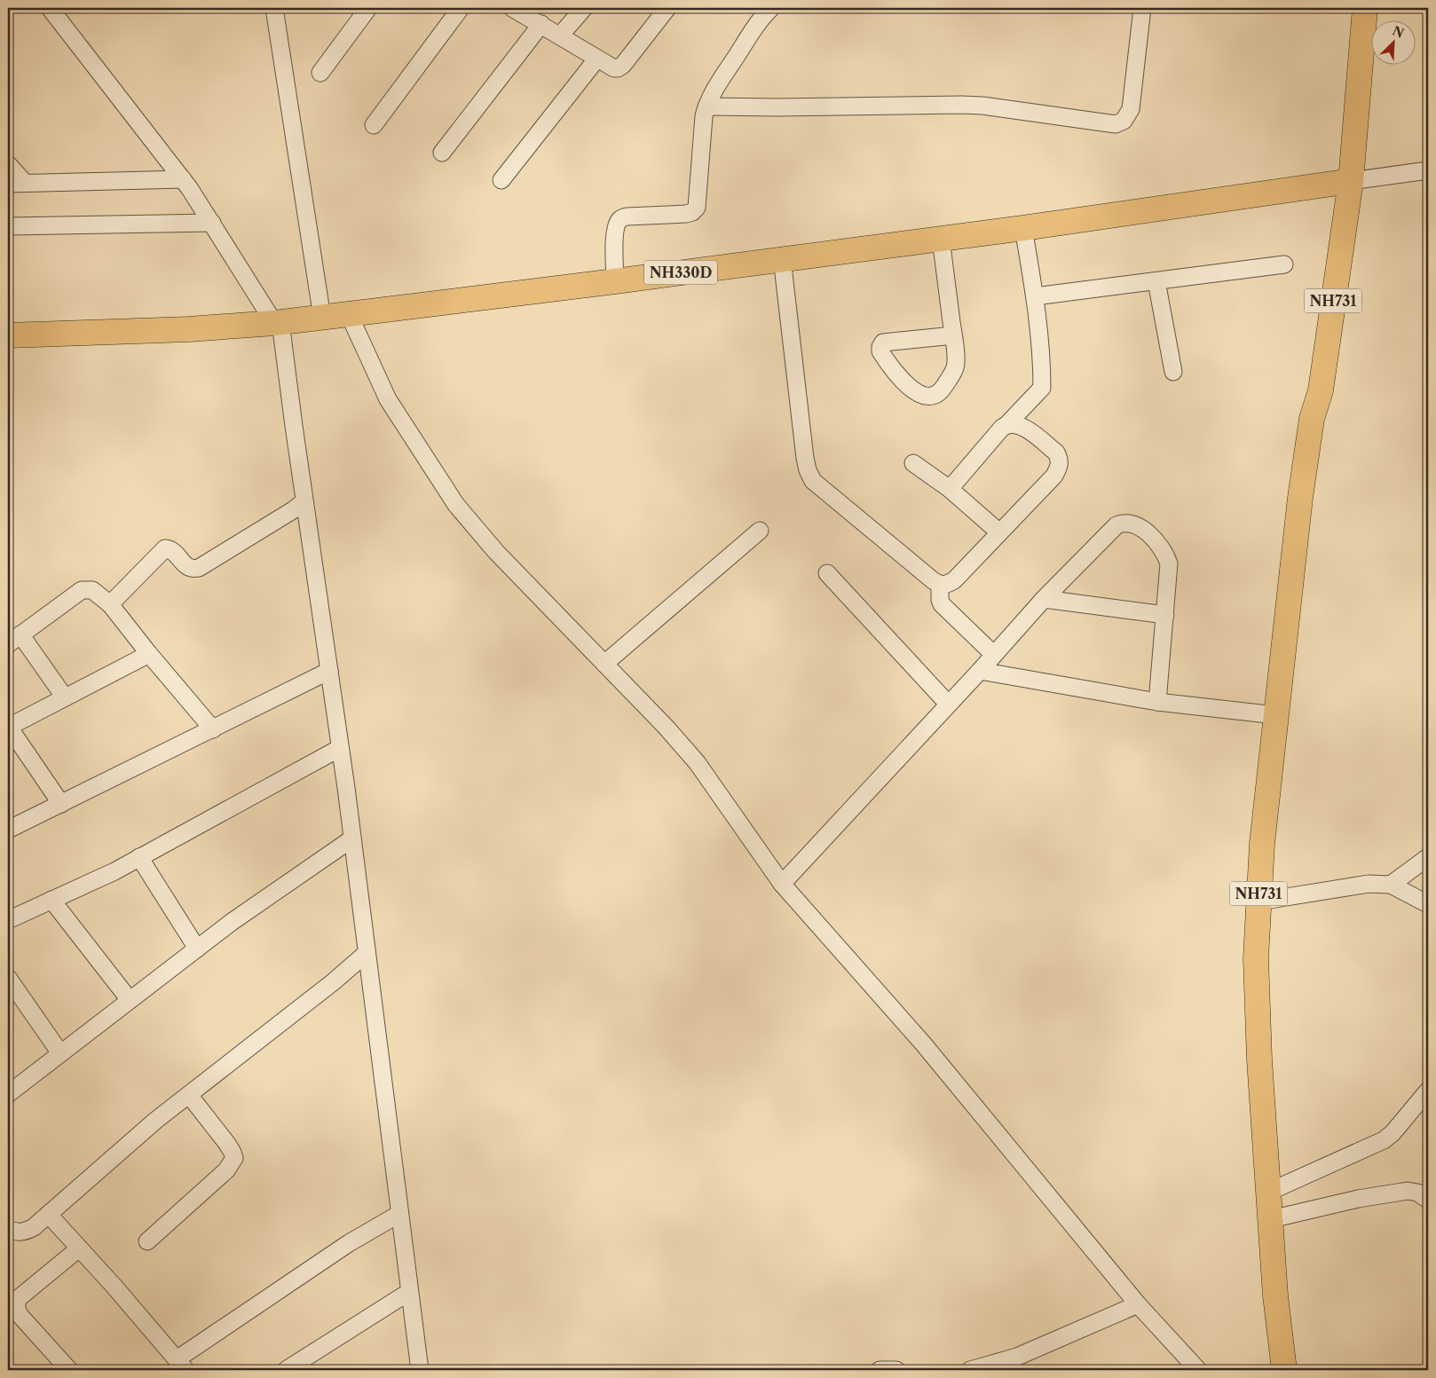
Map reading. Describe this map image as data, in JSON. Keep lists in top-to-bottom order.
{
  "streets": {
    "highway": ["NH330D", "NH731"]
  },
  "crossings": [
    ["NH330D", "NH731"]
  ],
  "north": "top right"
}
